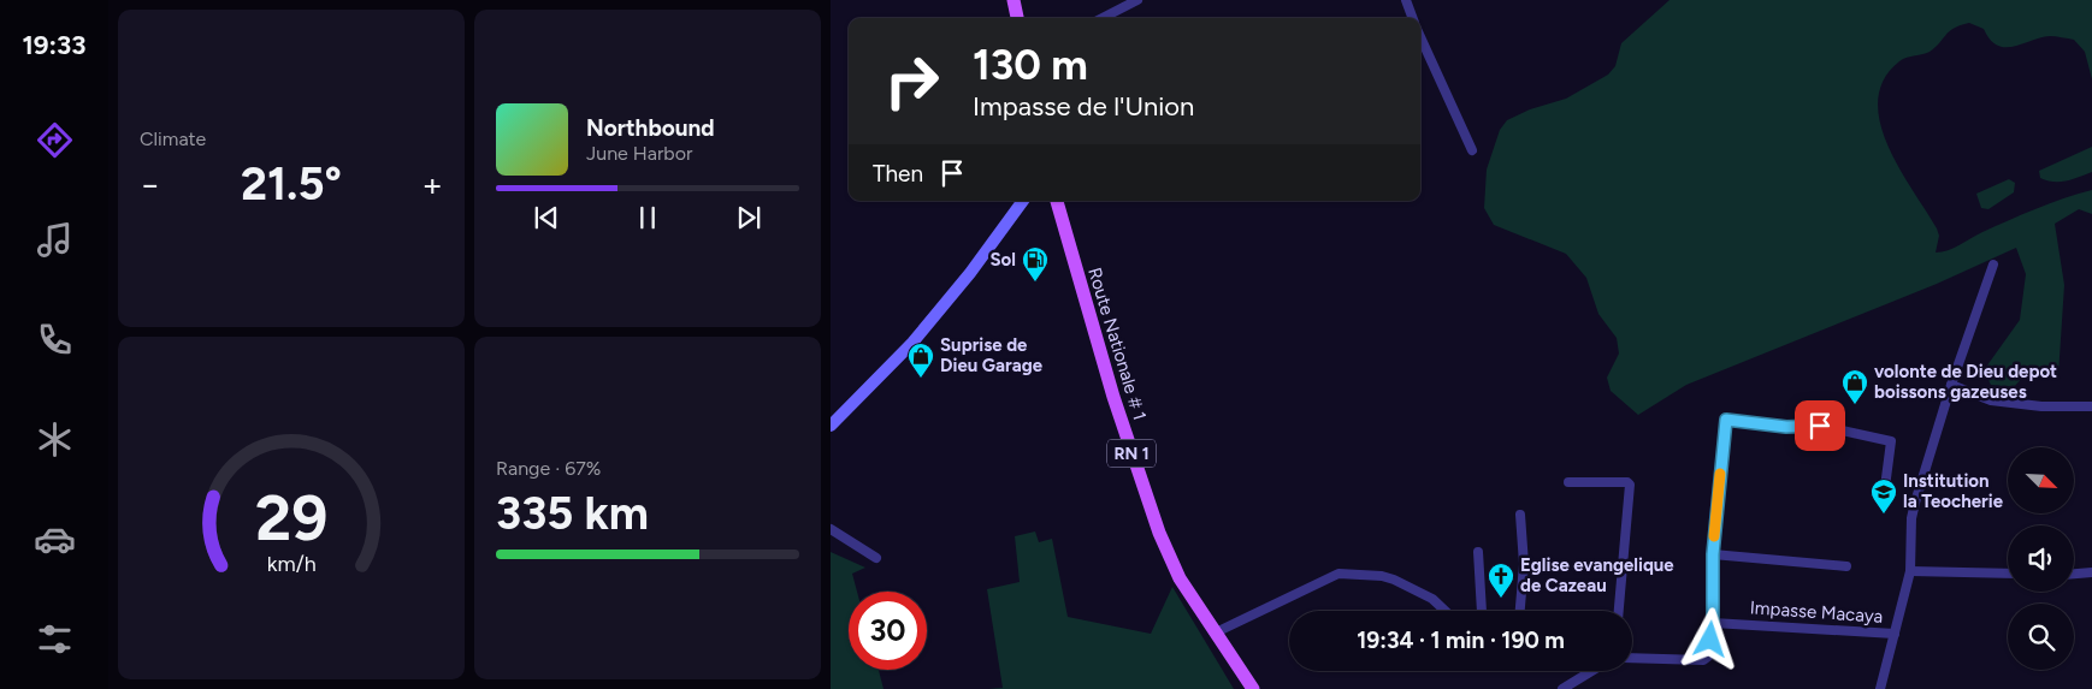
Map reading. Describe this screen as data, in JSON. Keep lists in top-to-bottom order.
{
  "streets": {
    "main road": ["Route Nationale # 1", "RN 1"],
    "street": ["Impasse Macaya"]
  },
  "places": {
    "fuel station": ["Sol"],
    "shop": ["Suprise de Dieu Garage", "volonte de Dieu depot boissons gazeuses"],
    "school or university": ["Institution la Teocherie"],
    "church": ["Eglise evangelique de Cazeau"]
  },
  "north": "bottom right",
  "page": {
    "tabs": "19:33",
    "tile": [
      "Climate",
      ["Range · 67%", "335 km"]
    ],
    "turn": ["130 m", "Impasse de l'Union"],
    "song": ["Northbound", "June Harbor"],
    "then": "Then",
    "heat": ["−", "21.5°", "+"],
    "limit": "30",
    "trip": "19:34 · 1 min · 190 m",
    "gauge": ["29", "km/h"]
  }
}
